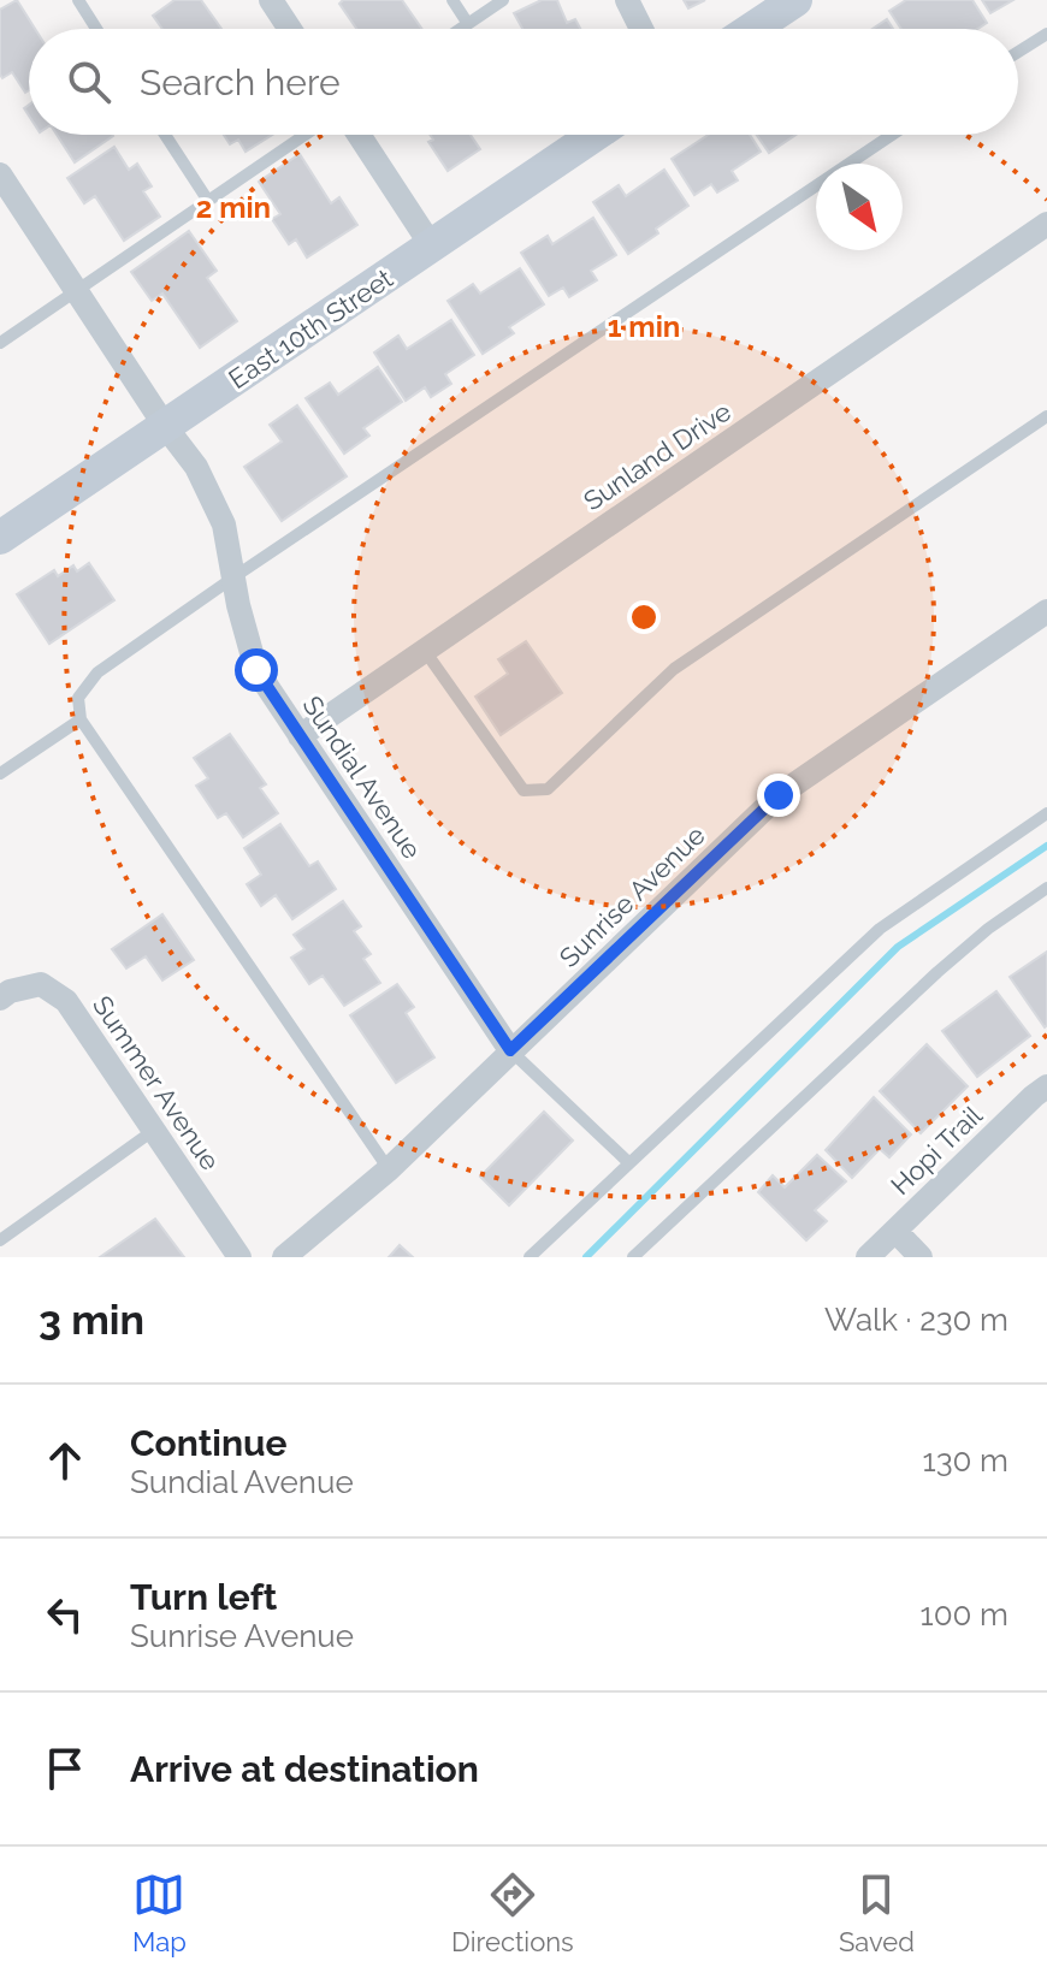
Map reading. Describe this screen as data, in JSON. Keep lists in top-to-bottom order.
{
  "streets": {
    "street": [
      "East 10th Street",
      "Sunland Drive",
      "Sundial Avenue",
      "Sunrise Avenue",
      "Summer Avenue",
      "Hopi Trail"
    ]
  },
  "crossings": [
    ["East 10th Street", "Sundial Avenue"],
    ["Sunland Drive", "Sundial Avenue"],
    ["Sundial Avenue", "Sunrise Avenue"]
  ],
  "north": "bottom right",
  "page": {
    "search": "Search here",
    "heading": ["3 min", "Walk · 230 m"],
    "list": [
      ["Continue", "Sundial Avenue", "130 m"],
      ["Turn left", "Sunrise Avenue", "100 m"],
      "Arrive at destination"
    ],
    "nav": ["Map", "Directions", "Saved"]
  },
  "rings": ["2 min", "1 min"]
}
